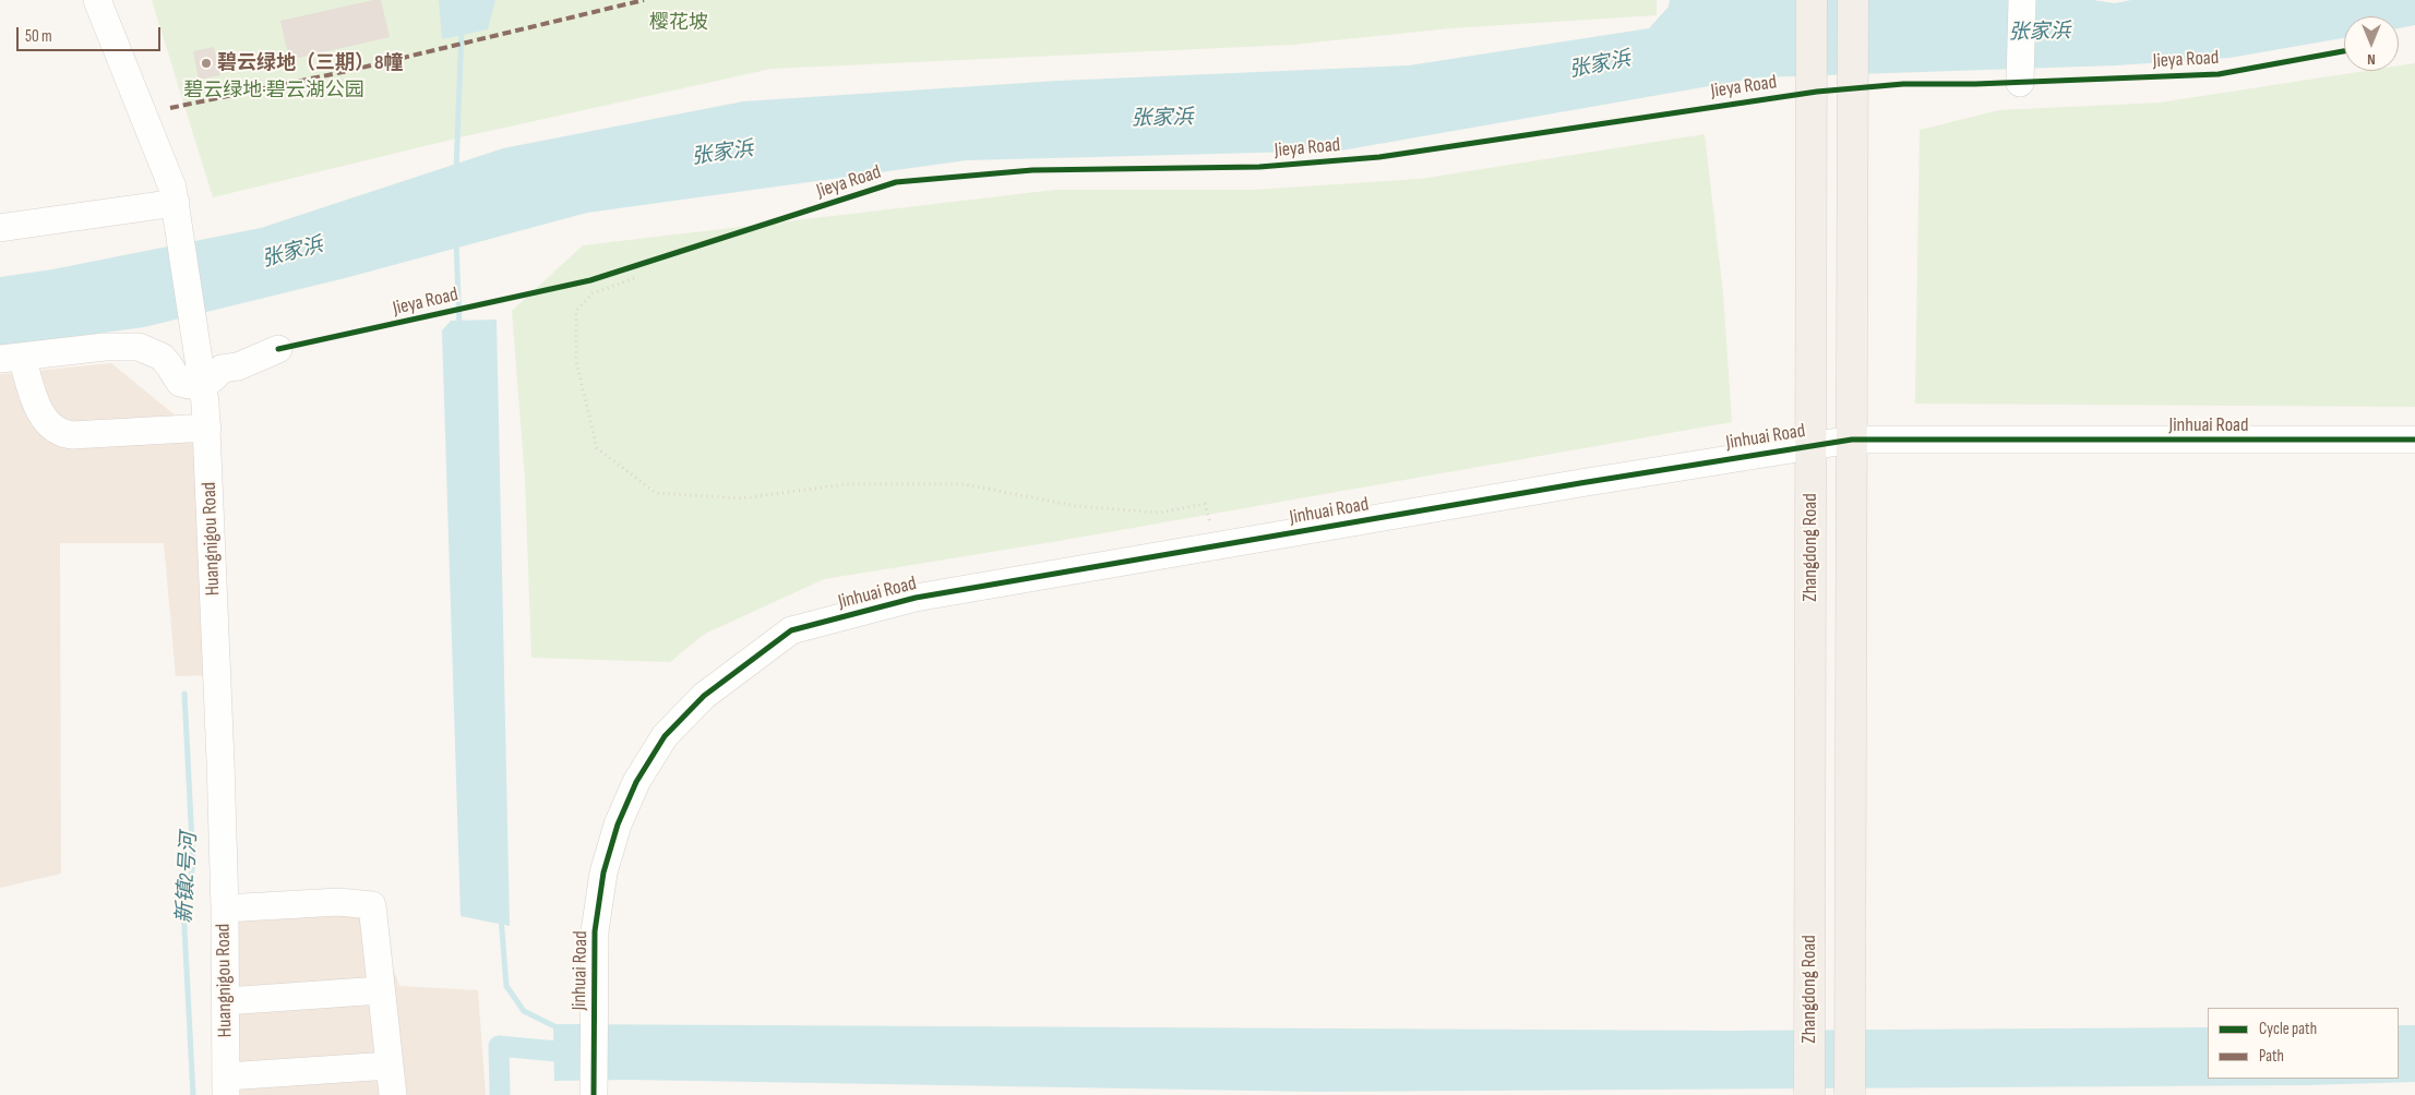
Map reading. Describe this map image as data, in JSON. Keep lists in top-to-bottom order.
{
  "streets": {
    "main road": ["Zhangdong Road"],
    "street": ["Jinhuai Road", "Huangnigou Road"],
    "cycle path": ["Jieya Road"]
  },
  "crossings": [
    ["Jinhuai Road", "Zhangdong Road"]
  ],
  "water": ["张家浜", "新镇2号河"],
  "parks": ["樱花坡", "碧云绿地·碧云湖公园"],
  "places": ["碧云绿地（三期）8幢"],
  "legend": ["Cycle path", "Path"],
  "scale_bar": "50 m",
  "north": "bottom"
}
